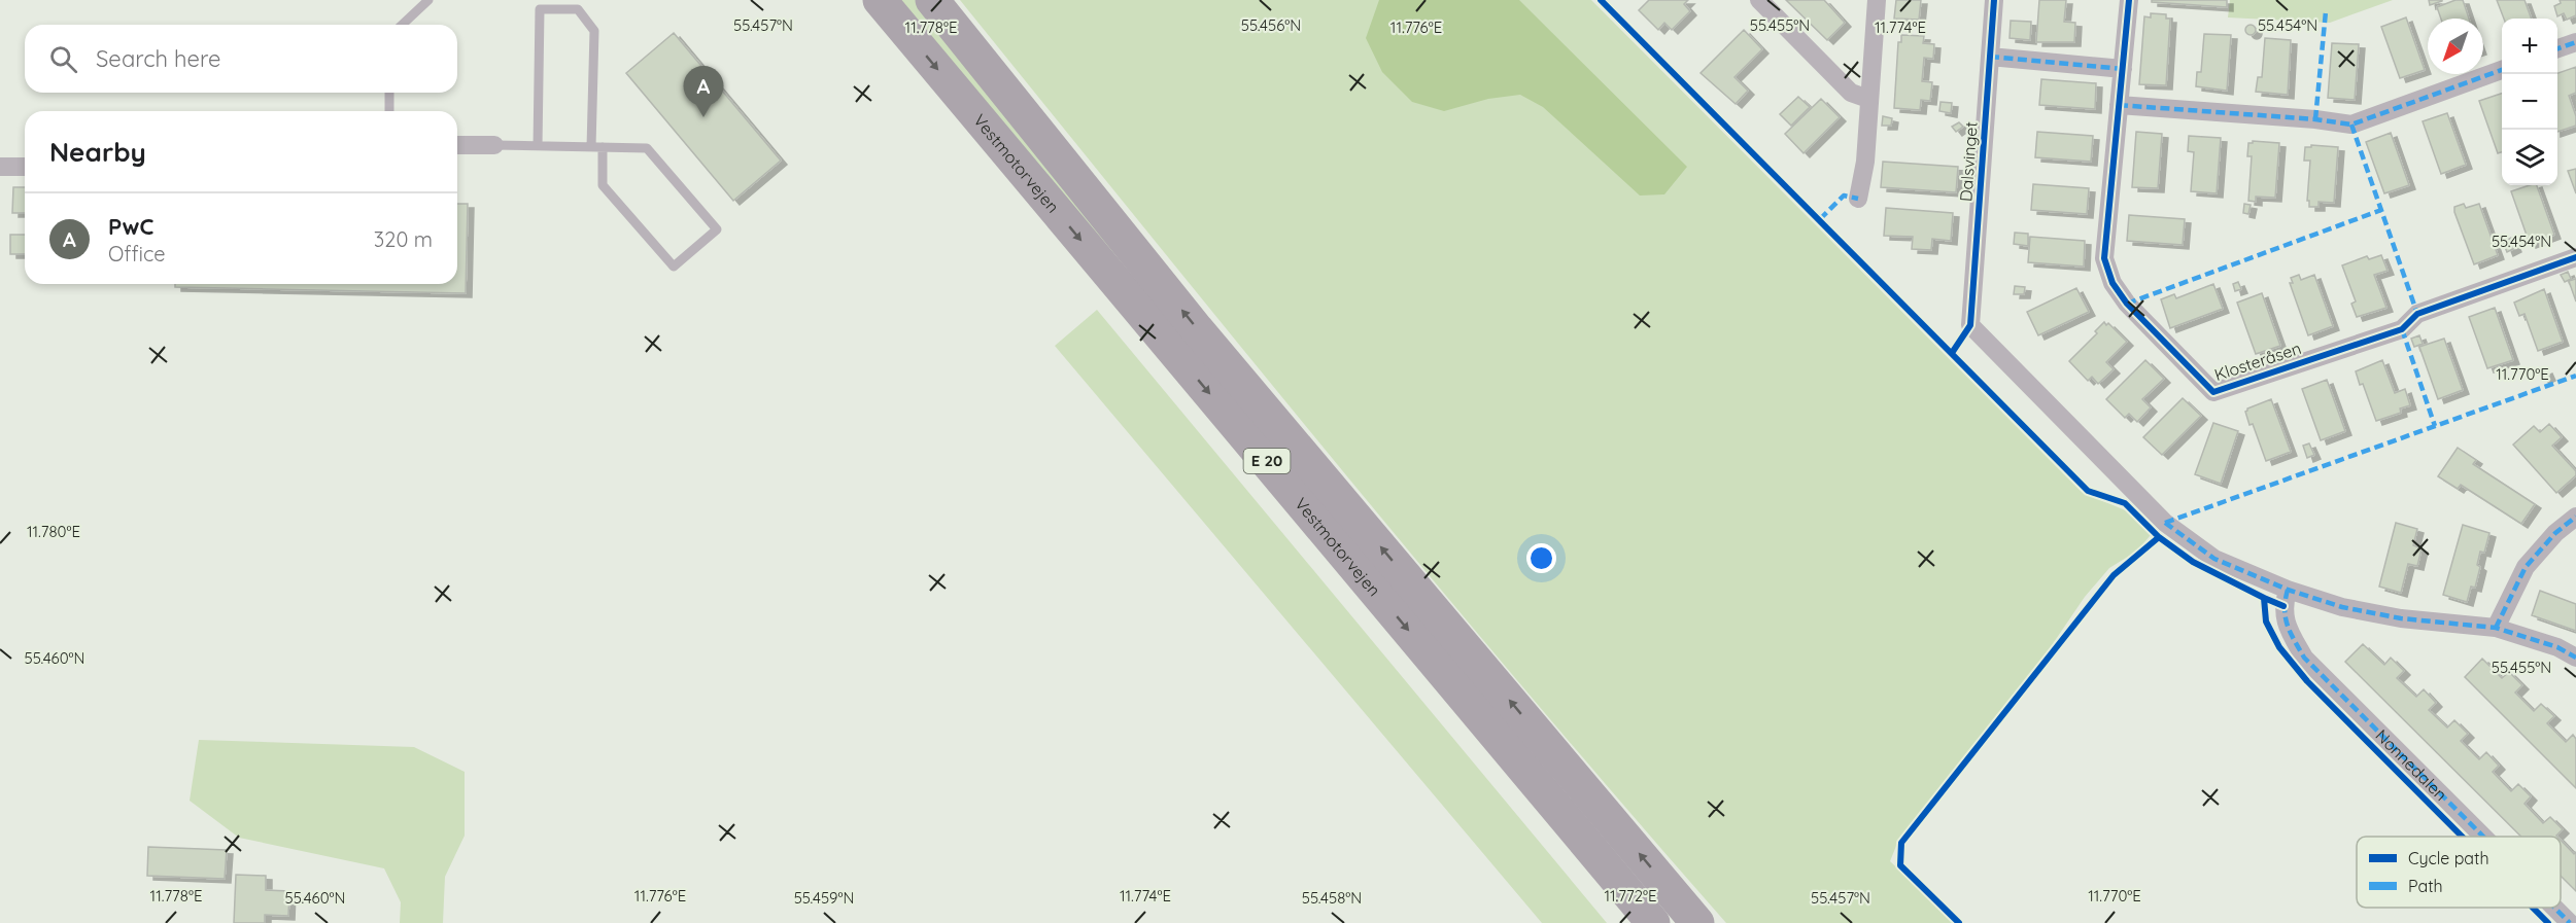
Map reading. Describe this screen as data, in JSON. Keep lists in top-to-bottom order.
{
  "streets": {
    "highway": ["Vestmotorvejen", "E 20"],
    "street": ["Dalsvinget", "Klosteråsen", "Nonnedalen"]
  },
  "crossings": [
    ["Dalsvinget", "Nonnedalen"]
  ],
  "legend": ["Cycle path", "Path"],
  "north": "bottom left",
  "page": {
    "map_buttons": ["+", "−"],
    "search": "Search here",
    "pins": "A",
    "heading": "Nearby",
    "list": [
      {
        "mark": "A",
        "name": "PwC",
        "note": "Office",
        "value": "320 m"
      }
    ]
  },
  "coordinates": [
    "55.457°N",
    "55.456°N",
    "55.455°N",
    "55.454°N",
    "11.778°E",
    "11.776°E",
    "11.774°E",
    "11.770°E",
    "11.780°E",
    "55.460°N",
    "11.772°E",
    "55.459°N",
    "55.458°N"
  ]
}
